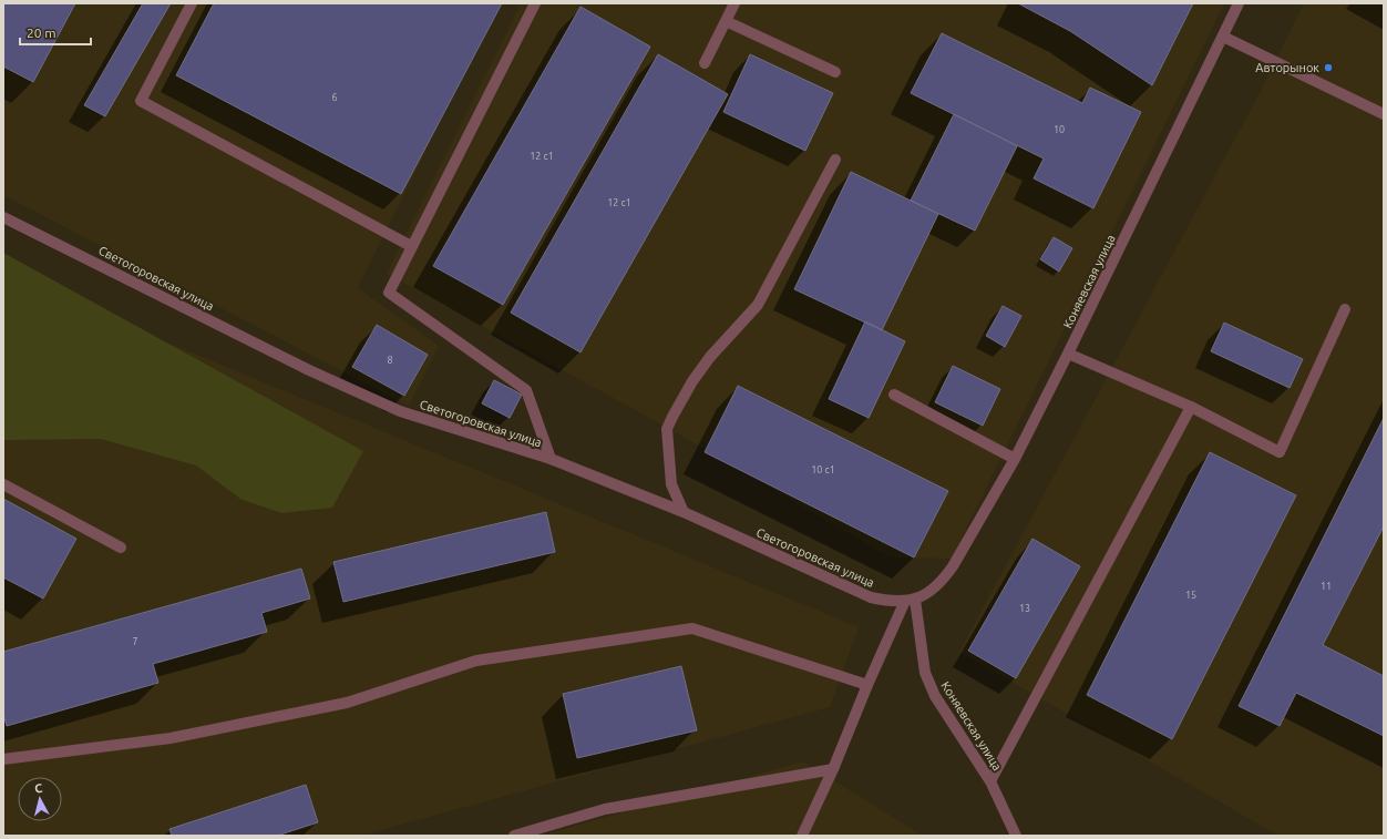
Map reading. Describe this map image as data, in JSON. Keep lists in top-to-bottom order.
{
  "streets": {
    "street": ["Светогоровская улица", "Коняевская улица"]
  },
  "crossings": [
    ["Светогоровская улица", "Коняевская улица"]
  ],
  "places": ["Авторынок"],
  "house_numbers": [
    "6",
    "10",
    "12 с1",
    "12 с1",
    "8",
    "10 с1",
    "11",
    "15",
    "13",
    "7"
  ],
  "scale_bar": "20 m",
  "north": "top"
}
